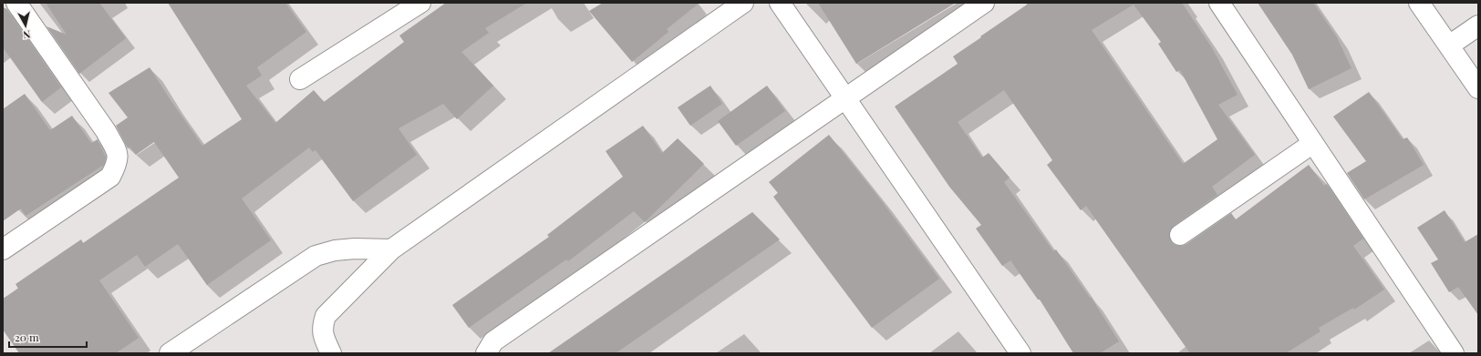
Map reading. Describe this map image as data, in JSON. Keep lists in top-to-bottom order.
{
  "scale_bar": "20 m",
  "north": "bottom"
}
